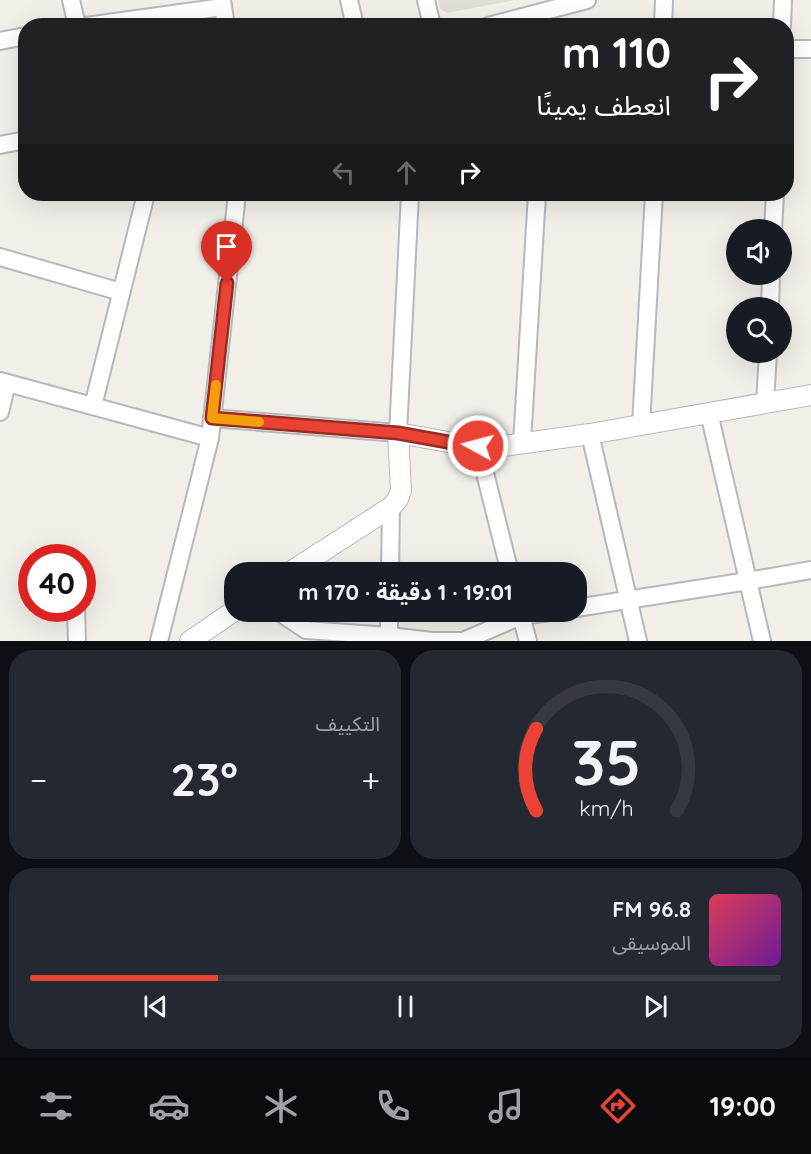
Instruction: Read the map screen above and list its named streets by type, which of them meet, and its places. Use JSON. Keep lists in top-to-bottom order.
{
  "page": {
    "turn": ["110 m", "انعطف يمينًا"],
    "limit": "40",
    "trip": "19:01 · 1 دقيقة · 170 m",
    "tile": "التكييف",
    "heat": ["−", "23°", "+"],
    "song": ["96.8 FM", "الموسيقى"],
    "tabs": "19:00",
    "gauge": ["35", "km/h"]
  }
}
